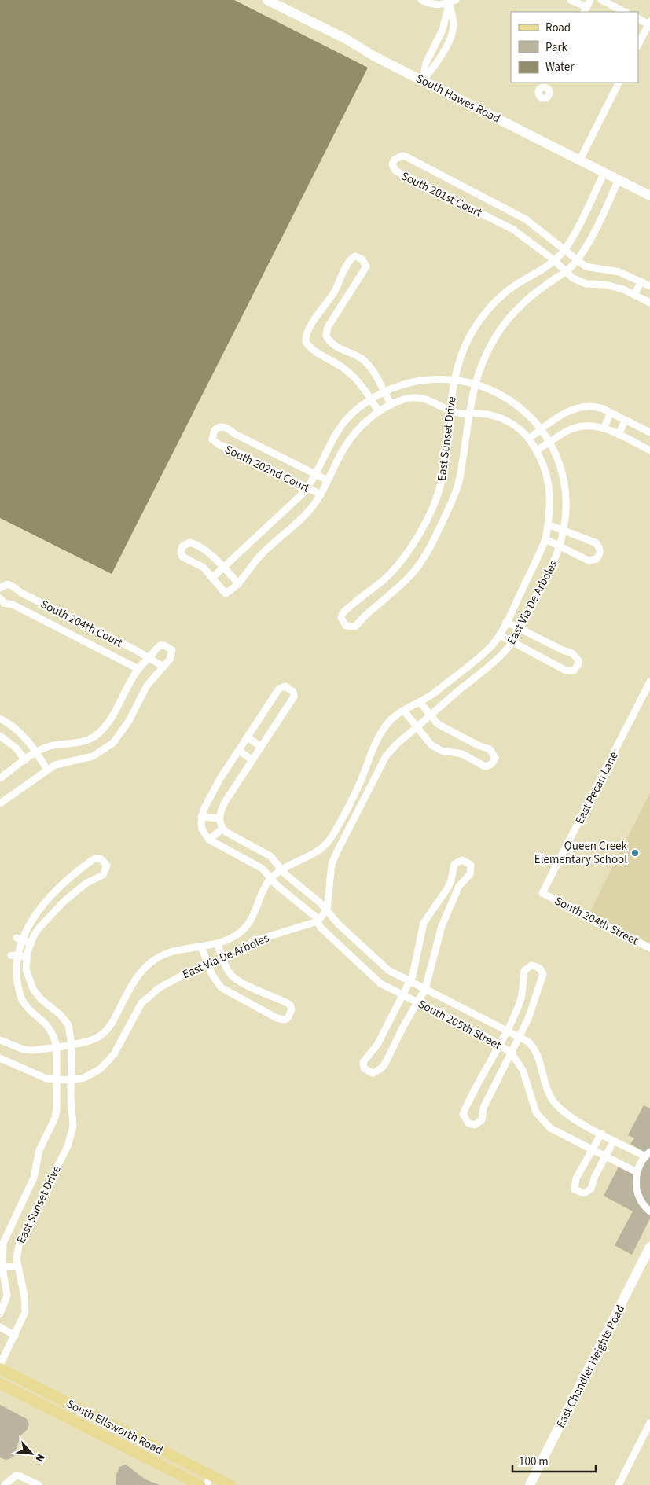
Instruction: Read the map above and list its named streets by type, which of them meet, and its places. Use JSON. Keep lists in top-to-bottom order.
{
  "streets": {
    "main road": ["South Hawes Road", "East Chandler Heights Road", "South Ellsworth Road"],
    "street": [
      "South 201st Court",
      "East Sunset Drive",
      "South 202nd Court",
      "East Via De Arboles",
      "South 204th Court",
      "East Pecan Lane",
      "South 204th Street",
      "South 205th Street"
    ]
  },
  "crossings": [
    ["South Hawes Road", "East Sunset Drive"],
    ["South 201st Court", "East Sunset Drive"],
    ["East Sunset Drive", "East Via De Arboles"],
    ["South 202nd Court", "East Via De Arboles"],
    ["East Via De Arboles", "South 205th Street"],
    ["East Pecan Lane", "South 204th Street"]
  ],
  "places": ["Queen Creek Elementary School"],
  "legend": ["Road", "Park", "Water"],
  "scale_bar": "100 m",
  "north": "bottom right"
}
